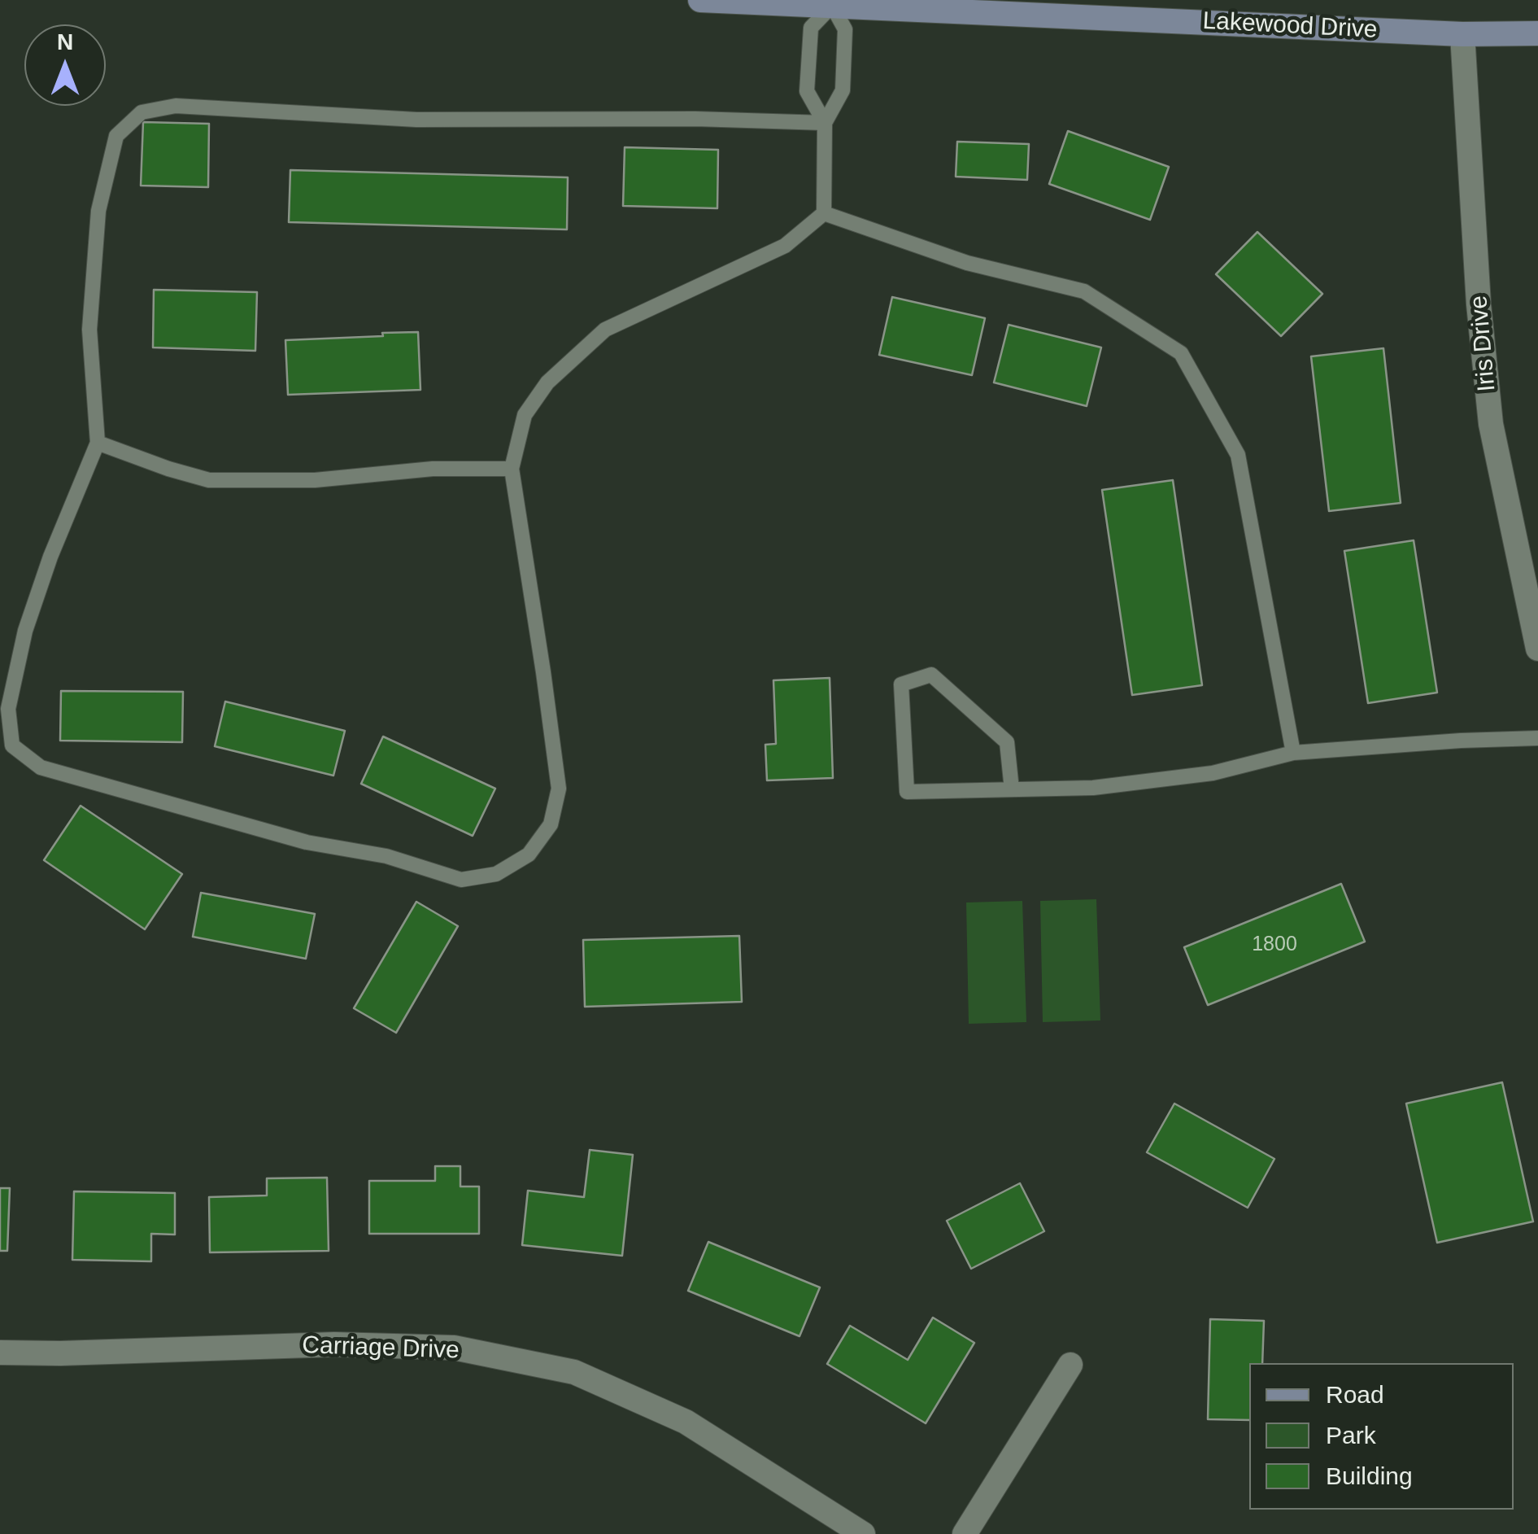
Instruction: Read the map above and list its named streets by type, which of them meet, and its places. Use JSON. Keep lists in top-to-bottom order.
{
  "streets": {
    "street": ["Lakewood Drive", "Iris Drive", "Carriage Drive"]
  },
  "crossings": [
    ["Lakewood Drive", "Iris Drive"]
  ],
  "house_numbers": ["1800"],
  "legend": ["Road", "Park", "Building"],
  "north": "top"
}
